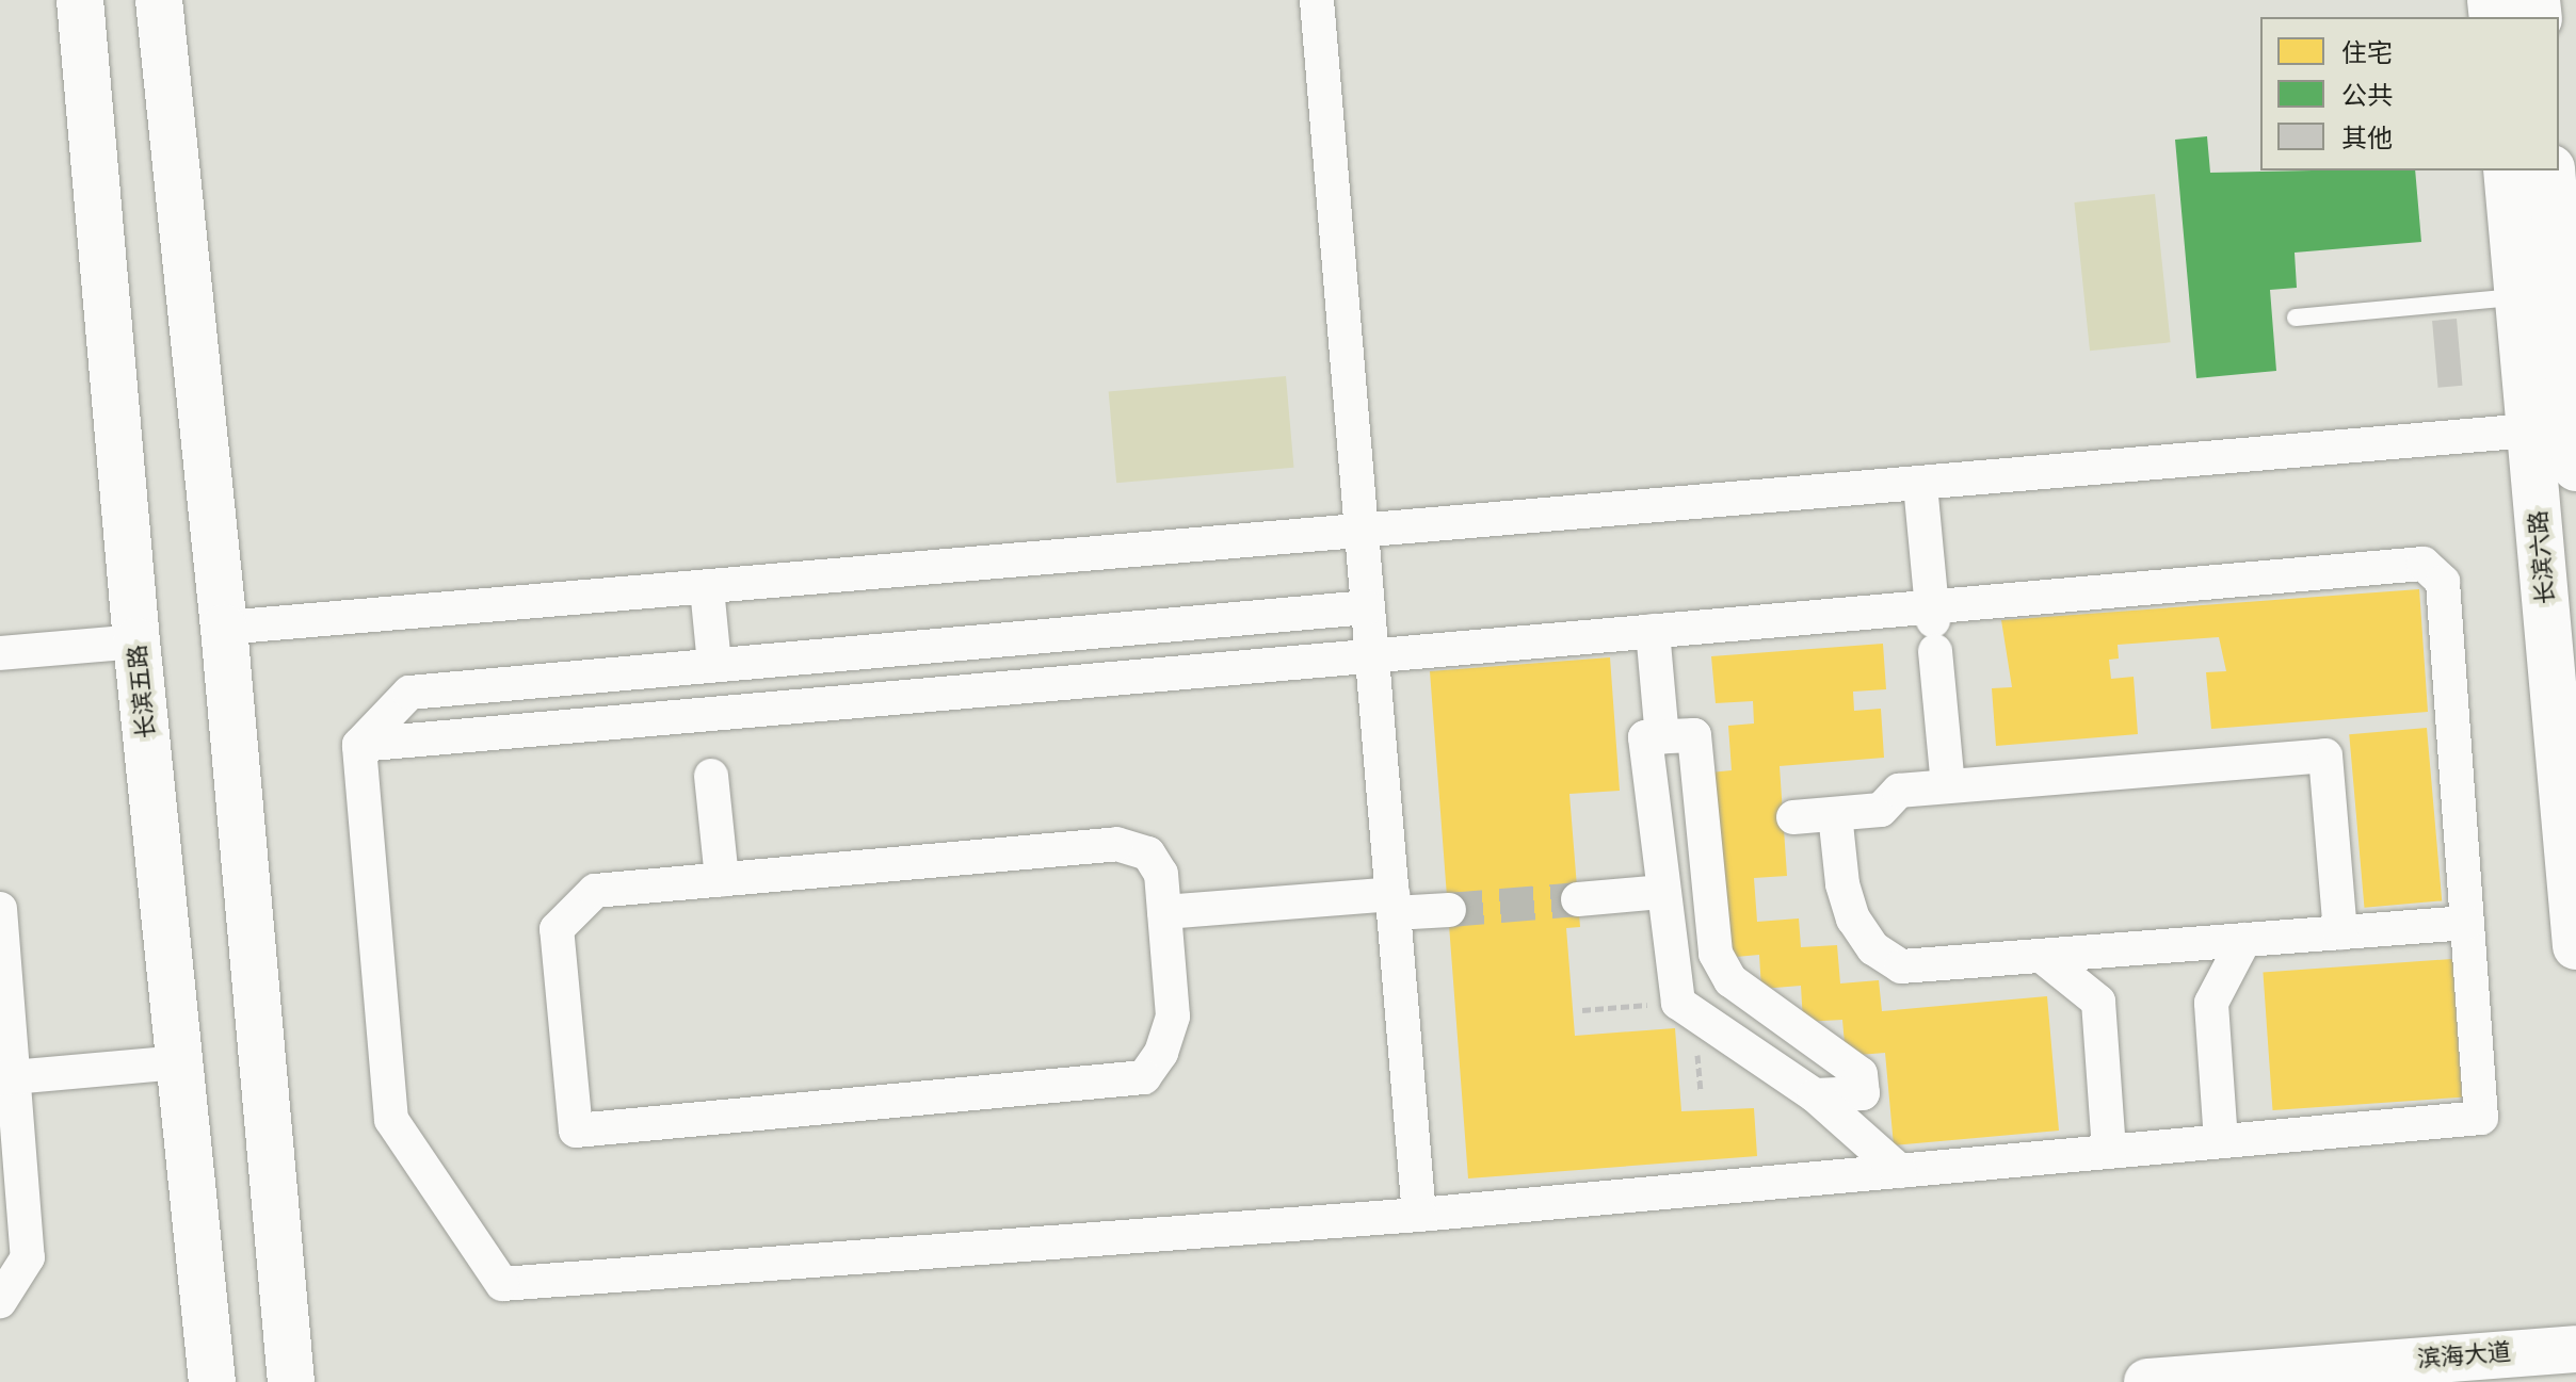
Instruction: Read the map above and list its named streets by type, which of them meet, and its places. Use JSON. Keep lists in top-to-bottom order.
{
  "streets": {
    "main road": ["长滨六路", "长滨五路", "滨海大道"]
  },
  "legend": ["住宅", "公共", "其他"]
}
